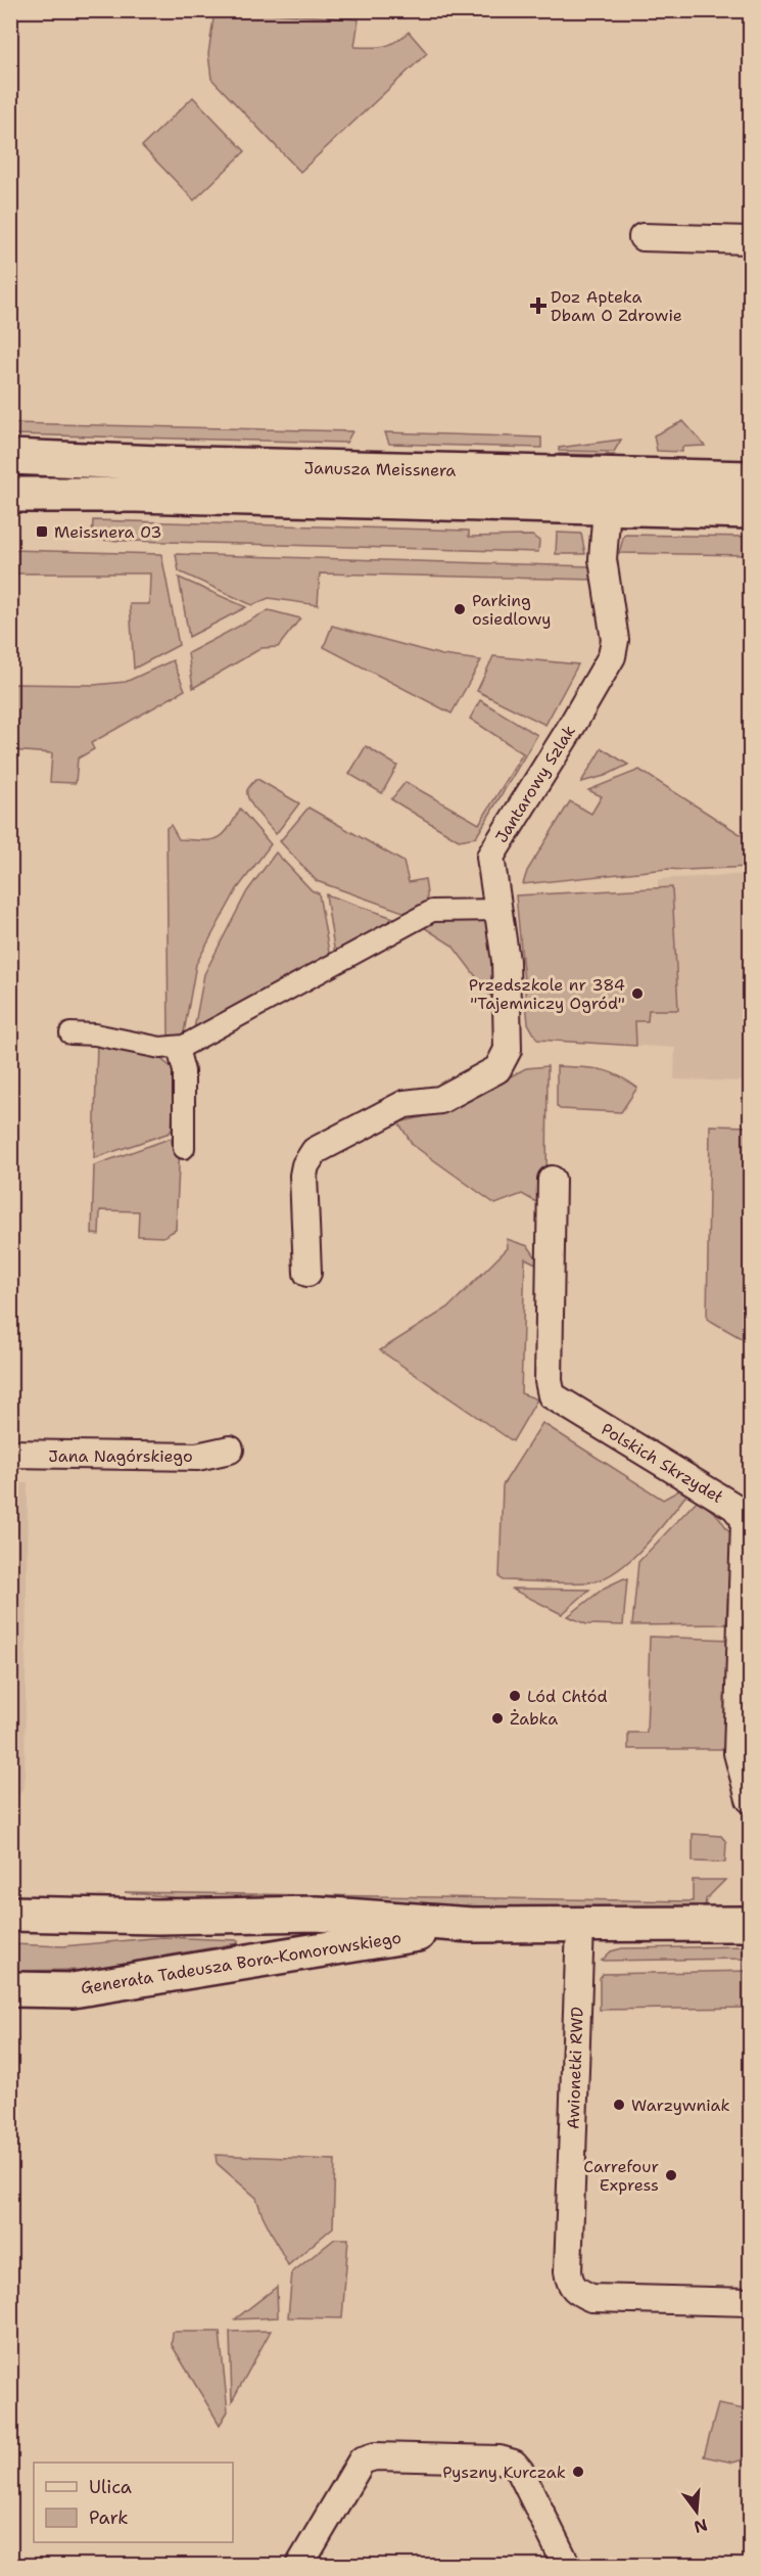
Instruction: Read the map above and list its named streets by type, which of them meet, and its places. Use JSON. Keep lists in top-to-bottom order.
{
  "streets": {
    "street": [
      "Janusza Meissnera",
      "Jantarowy Szlak",
      "Jana Nagórskiego",
      "Polskich Skrzydeł",
      "Generała Tadeusza Bora-Komorowskiego",
      "Awionetki RWD"
    ]
  },
  "crossings": [
    ["Janusza Meissnera", "Jantarowy Szlak"],
    ["Generała Tadeusza Bora-Komorowskiego", "Awionetki RWD"]
  ],
  "places": {
    "health": ["Doz Apteka Dbam O Zdrowie"],
    "transit": ["Meissnera 03"],
    "other": [
      "Parking osiedlowy",
      "Przedszkole nr 384 \"Tajemniczy Ogród\"",
      "Lód Chłód",
      "Żabka",
      "Warzywniak",
      "Carrefour Express",
      "Pyszny Kurczak"
    ]
  },
  "legend": ["Ulica", "Park"],
  "north": "bottom"
}
